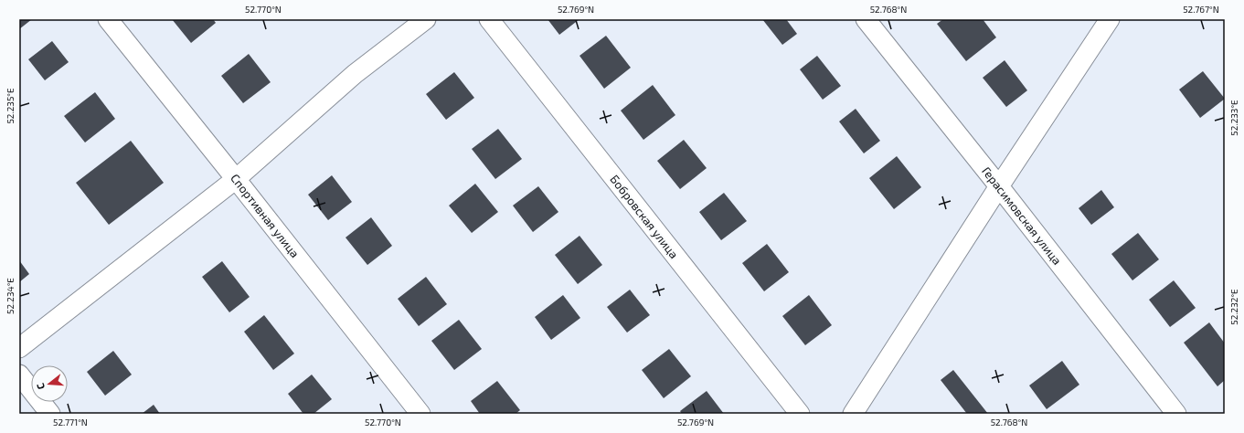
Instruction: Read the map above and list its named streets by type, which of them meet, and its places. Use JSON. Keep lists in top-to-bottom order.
{
  "streets": {
    "street": ["Спортивная улица", "Герасимовская улица", "Бобровская улица"]
  },
  "north": "left",
  "coordinates": [
    "52.770°N",
    "52.769°N",
    "52.768°N",
    "52.767°N",
    "52.235°E",
    "52.233°E",
    "52.234°E",
    "52.232°E",
    "52.771°N"
  ]
}
